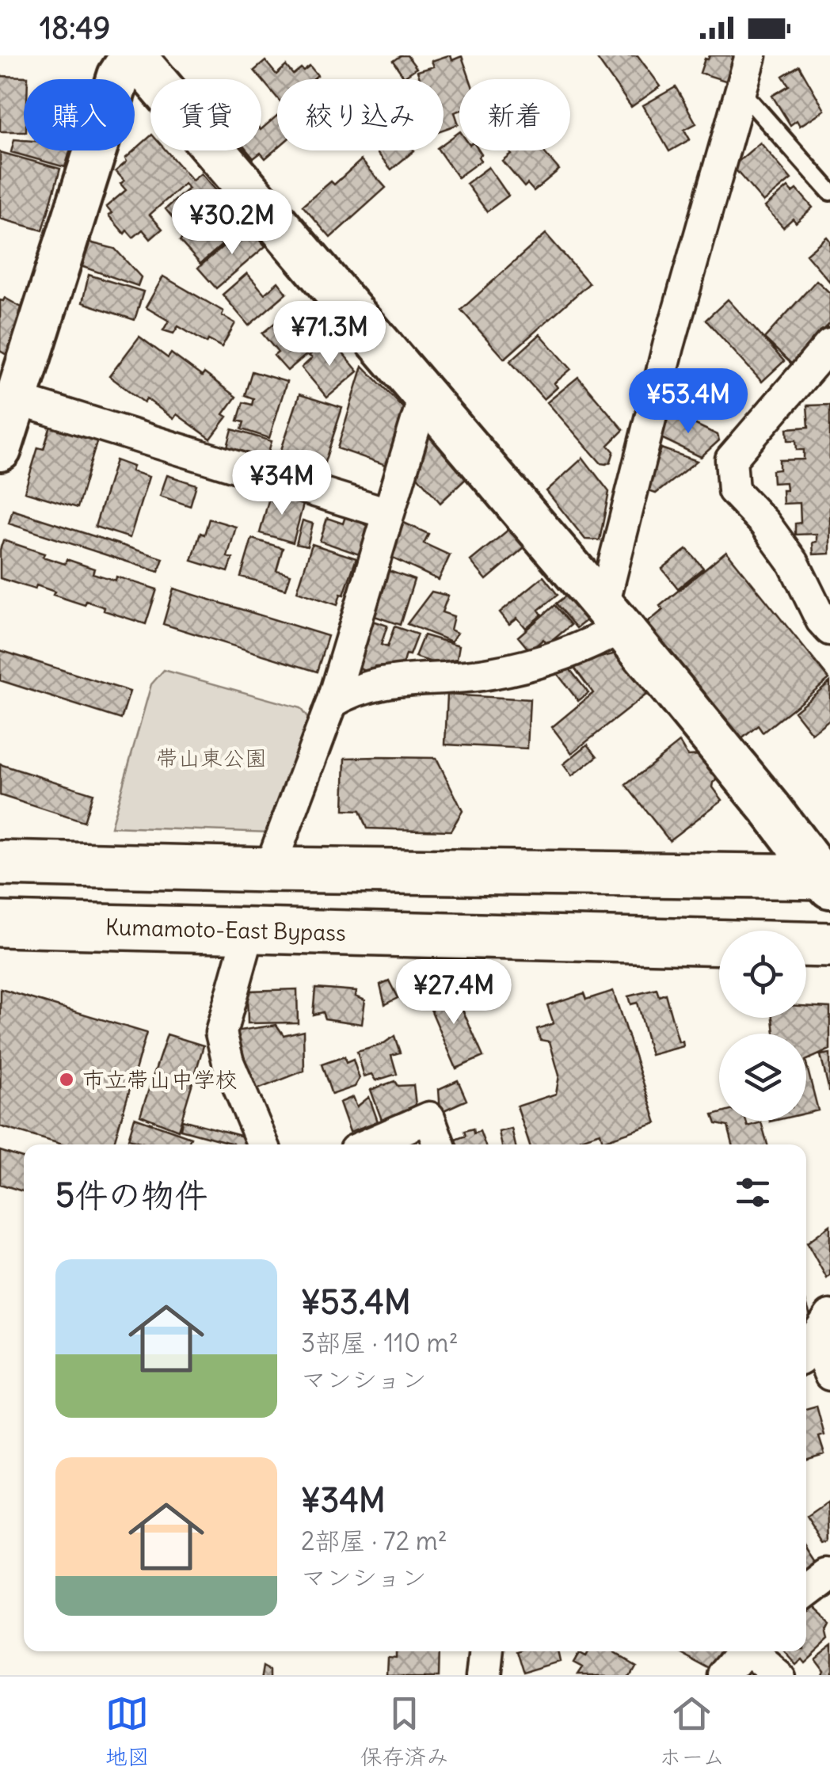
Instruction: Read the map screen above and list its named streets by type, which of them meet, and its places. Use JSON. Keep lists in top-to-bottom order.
{
  "streets": {
    "highway": ["Kumamoto-East Bypass"]
  },
  "parks": ["帯山東公園"],
  "places": ["市立帯山中学校"],
  "page": {
    "status": "18:49",
    "chip": [
      "購入",
      "賃貸",
      "絞り込み",
      "新着"
    ],
    "price": [
      "¥30.2M",
      "¥71.3M",
      "¥53.4M",
      "¥34M",
      "¥27.4M"
    ],
    "heading": "5件の物件",
    "list": [
      {
        "name": "¥53.4M",
        "note": "3部屋 · 110 m² · マンション"
      },
      {
        "name": "¥34M",
        "note": "2部屋 · 72 m² · マンション"
      }
    ],
    "tabs": ["地図", "保存済み", "ホーム"]
  }
}
